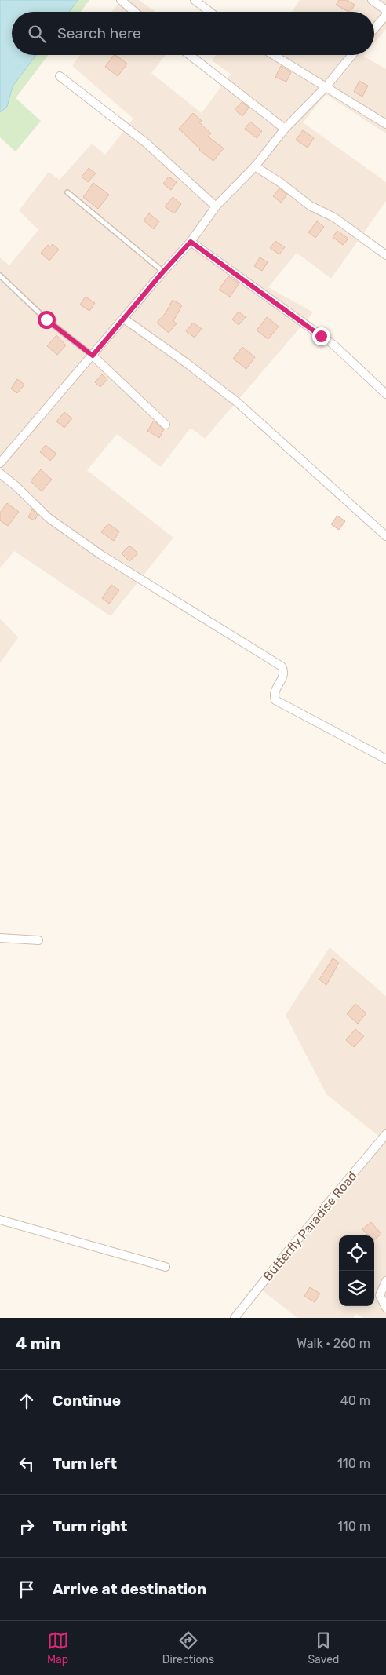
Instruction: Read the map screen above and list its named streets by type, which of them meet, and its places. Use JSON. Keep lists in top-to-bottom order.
{
  "streets": {
    "street": ["Butterfly Paradise Road"]
  },
  "page": {
    "search": "Search here",
    "heading": ["4 min", "Walk · 260 m"],
    "list": [
      ["Continue", "40 m"],
      ["Turn left", "110 m"],
      ["Turn right", "110 m"],
      "Arrive at destination"
    ],
    "nav": ["Map", "Directions", "Saved"]
  }
}
